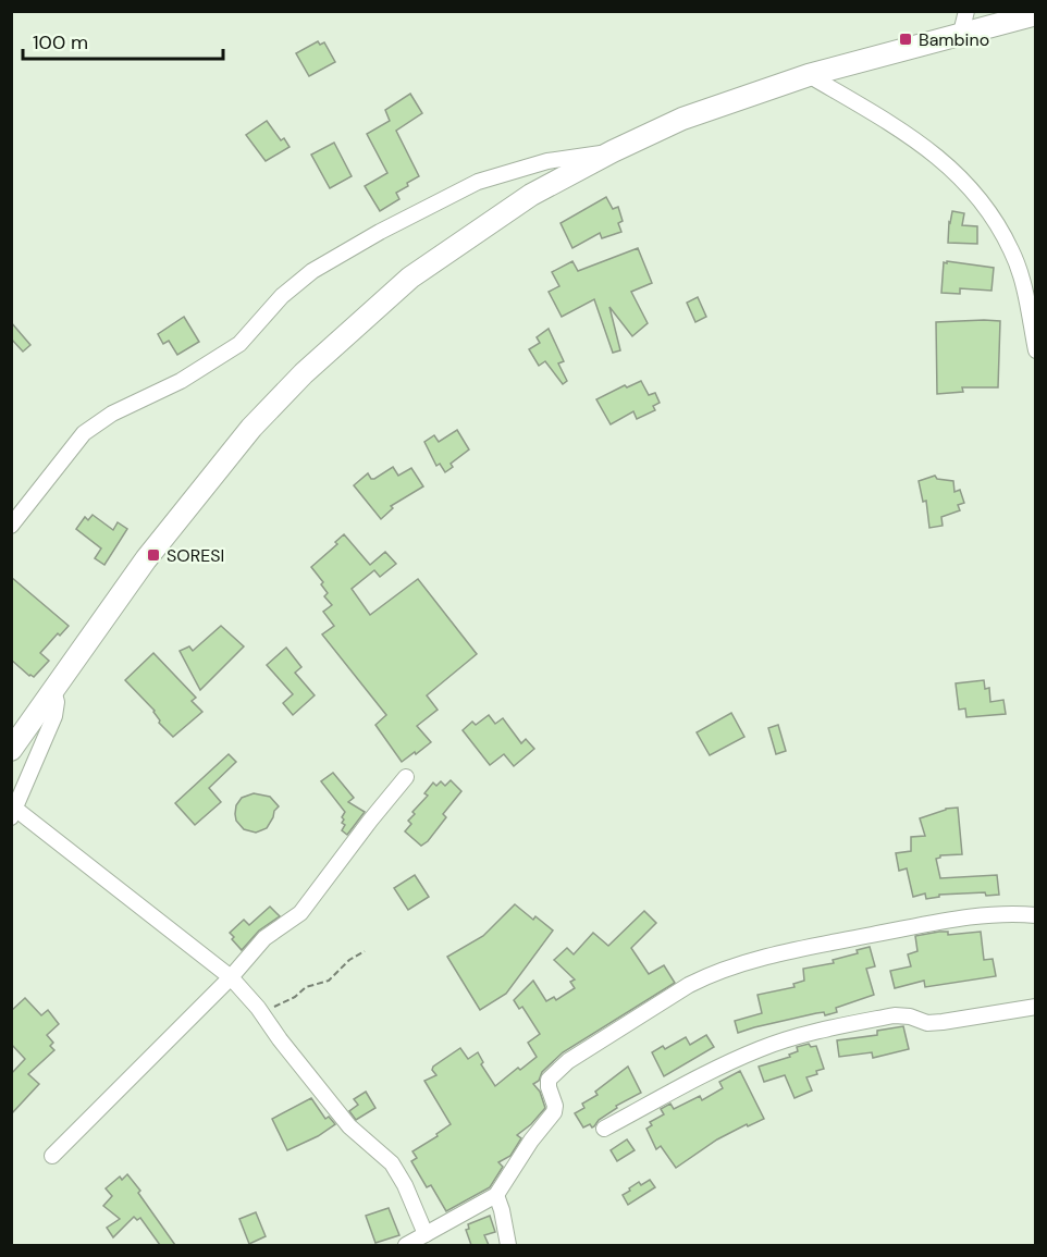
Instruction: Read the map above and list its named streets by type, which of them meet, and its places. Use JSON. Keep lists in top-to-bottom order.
{
  "places": {
    "transit": ["Bambino", "SORESI"]
  },
  "scale_bar": "100 m"
}
